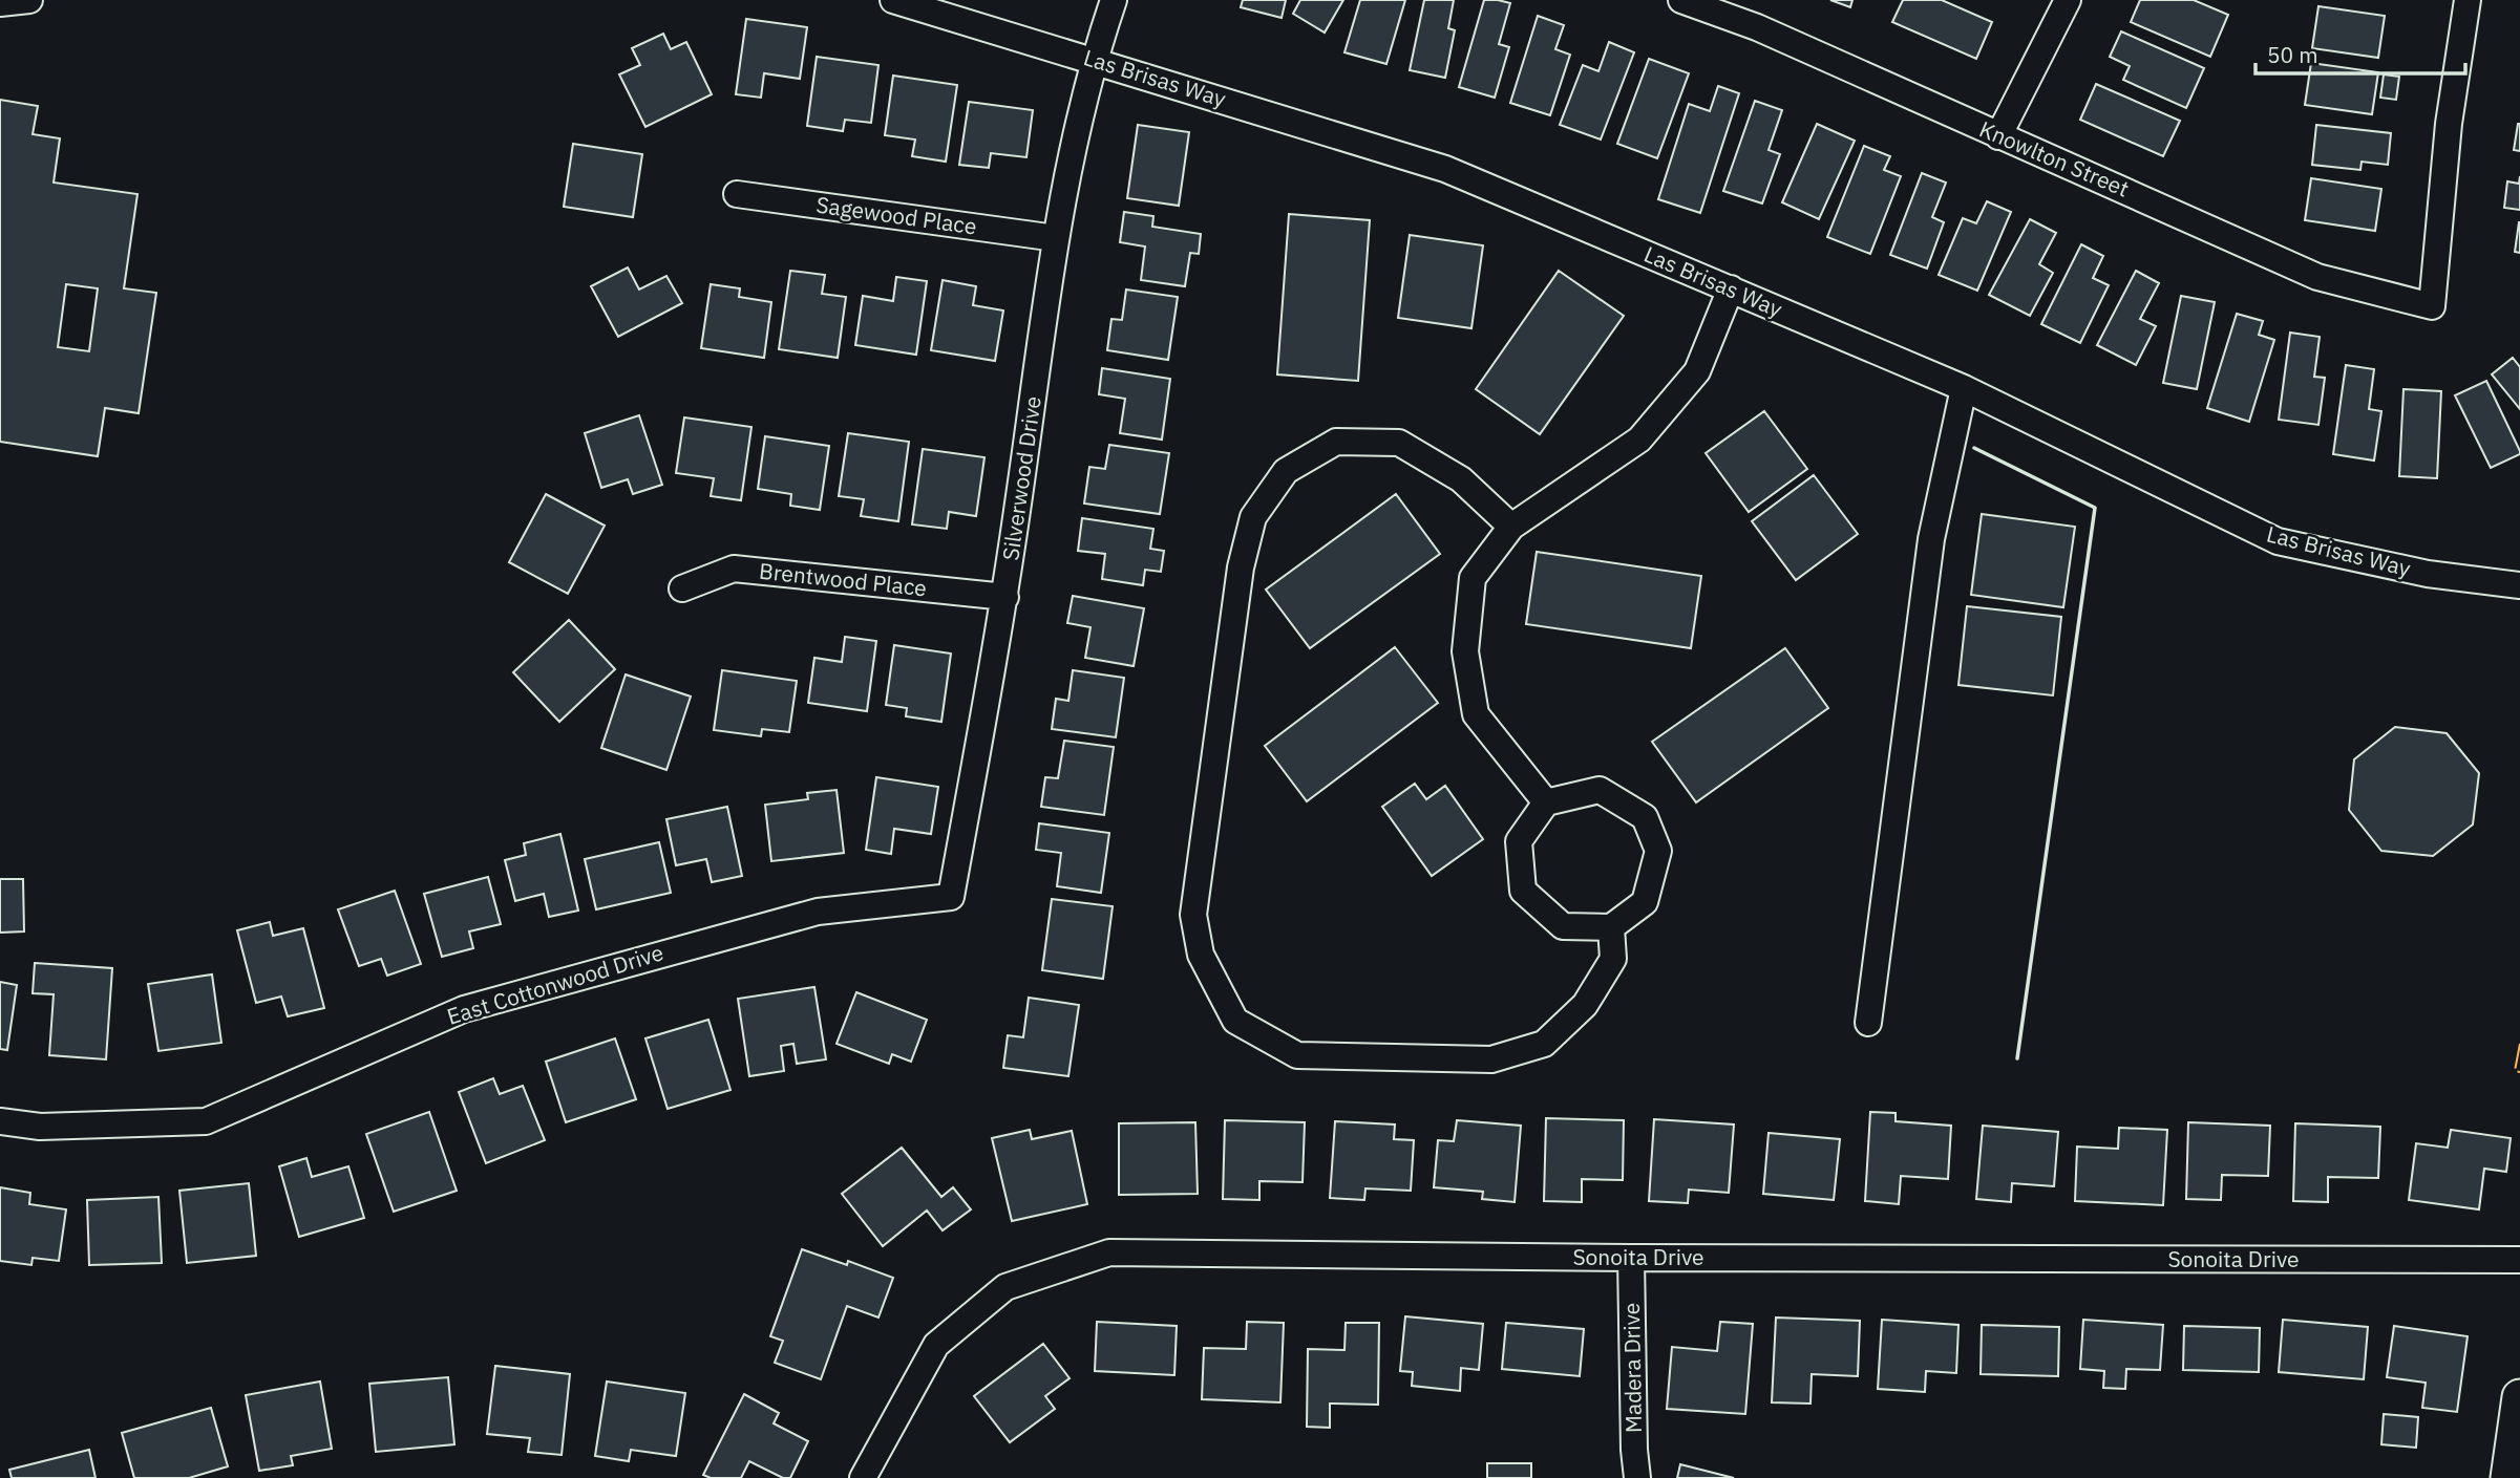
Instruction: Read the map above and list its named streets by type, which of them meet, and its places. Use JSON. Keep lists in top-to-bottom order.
{
  "streets": {
    "street": [
      "Las Brisas Way",
      "Knowlton Street",
      "Sagewood Place",
      "Silverwood Drive",
      "Brentwood Place",
      "East Cottonwood Drive",
      "Sonoita Drive",
      "Madera Drive"
    ]
  },
  "crossings": [
    ["Las Brisas Way", "Silverwood Drive"],
    ["Sagewood Place", "Silverwood Drive"],
    ["Silverwood Drive", "Brentwood Place"],
    ["Silverwood Drive", "East Cottonwood Drive"],
    ["Sonoita Drive", "Madera Drive"]
  ],
  "scale_bar": "50 m"
}
